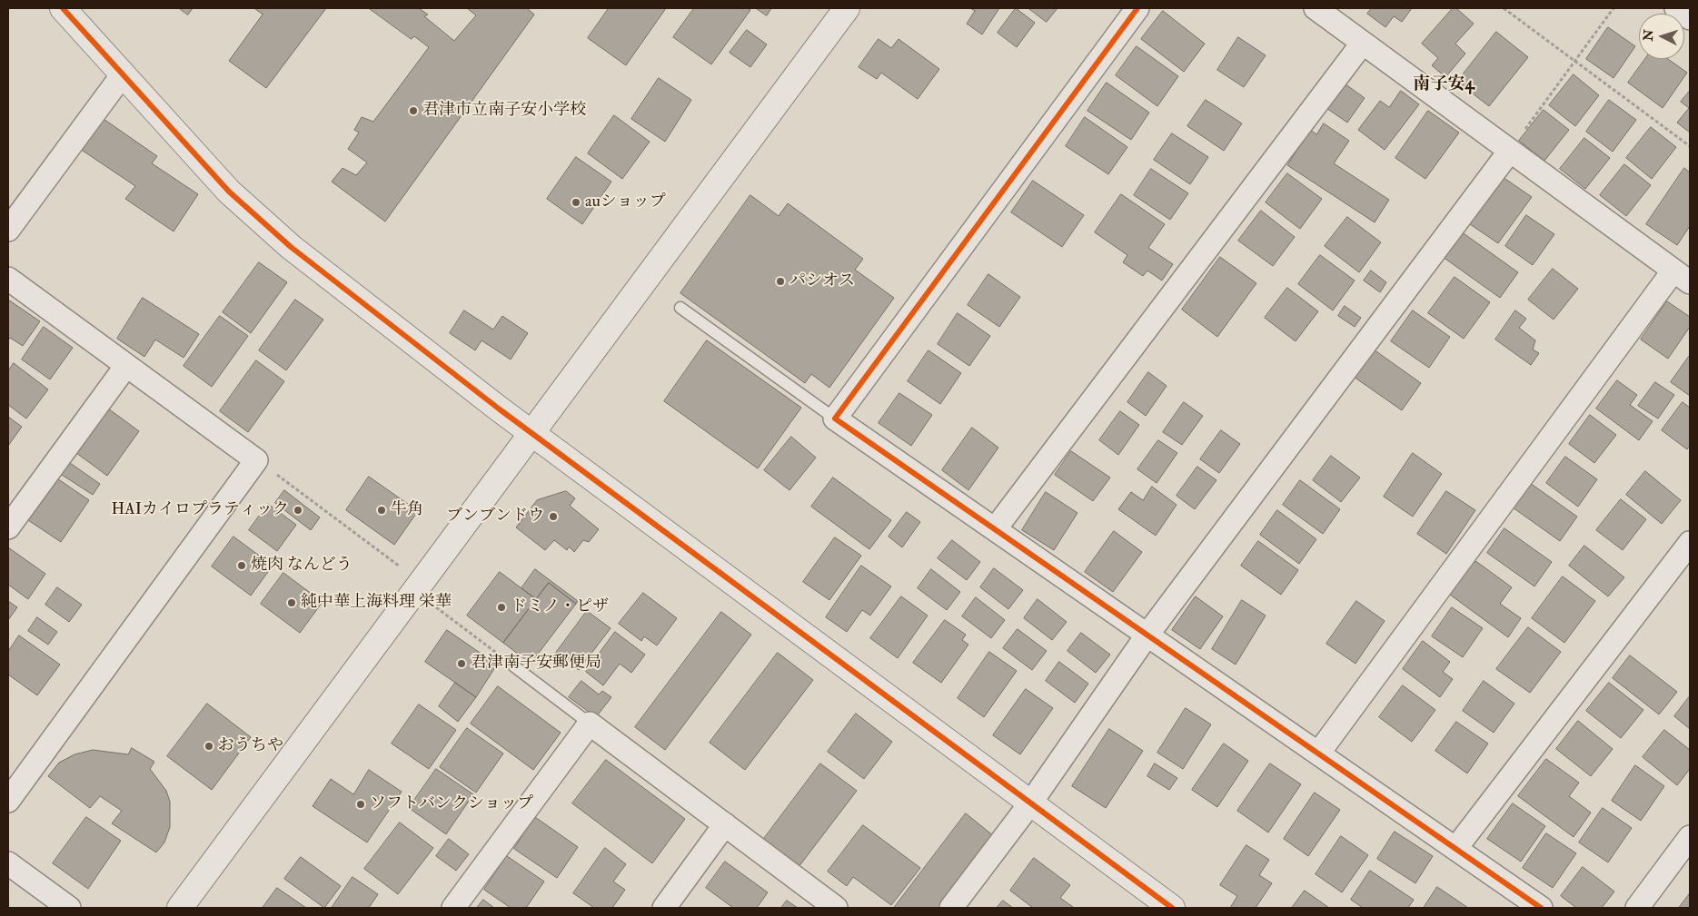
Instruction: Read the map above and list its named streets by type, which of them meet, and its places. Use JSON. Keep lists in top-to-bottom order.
{
  "districts": ["南子安4"],
  "places": [
    "君津市立南子安小学校",
    "auショップ",
    "パシオス",
    "HAIカイロプラティック",
    "牛角",
    "ブンブンドウ",
    "焼肉 なんどう",
    "純中華上海料理 栄華",
    "ドミノ・ピザ",
    "君津南子安郵便局",
    "おうちや",
    "ソフトバンクショップ"
  ],
  "north": "left"
}
